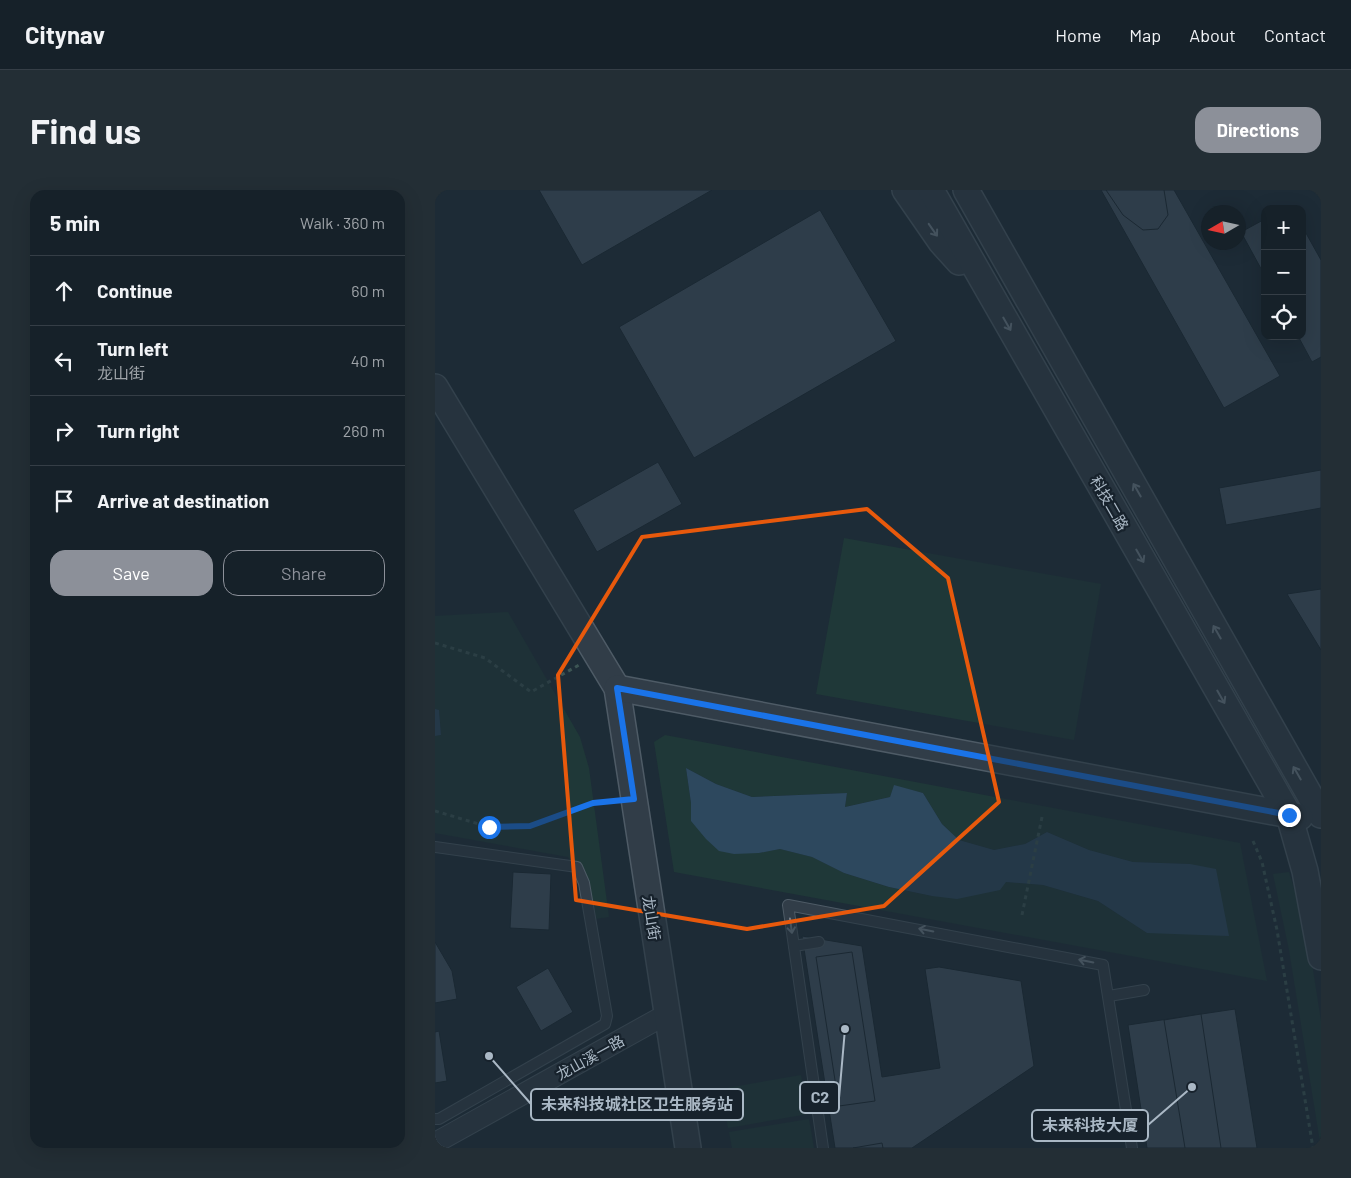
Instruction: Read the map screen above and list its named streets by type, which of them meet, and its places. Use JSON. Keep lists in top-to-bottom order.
{
  "streets": {
    "street": ["科技二路", "龙山街", "龙山溪一路"]
  },
  "crossings": [
    ["龙山街", "龙山溪一路"]
  ],
  "places": ["C2", "未来科技城社区卫生服务站", "未来科技大厦"],
  "north": "left",
  "page": {
    "header": "Citynav",
    "nav": [
      "Home",
      "Map",
      "About",
      "Contact"
    ],
    "buttons": [
      "Directions",
      ["Save", "Share"]
    ],
    "title": "Find us",
    "heading": ["5 min", "Walk · 360 m"],
    "map_buttons": ["+", "−"],
    "list": [
      ["Continue", "60 m"],
      ["Turn left", "龙山街", "40 m"],
      ["Turn right", "260 m"],
      "Arrive at destination"
    ]
  }
}
